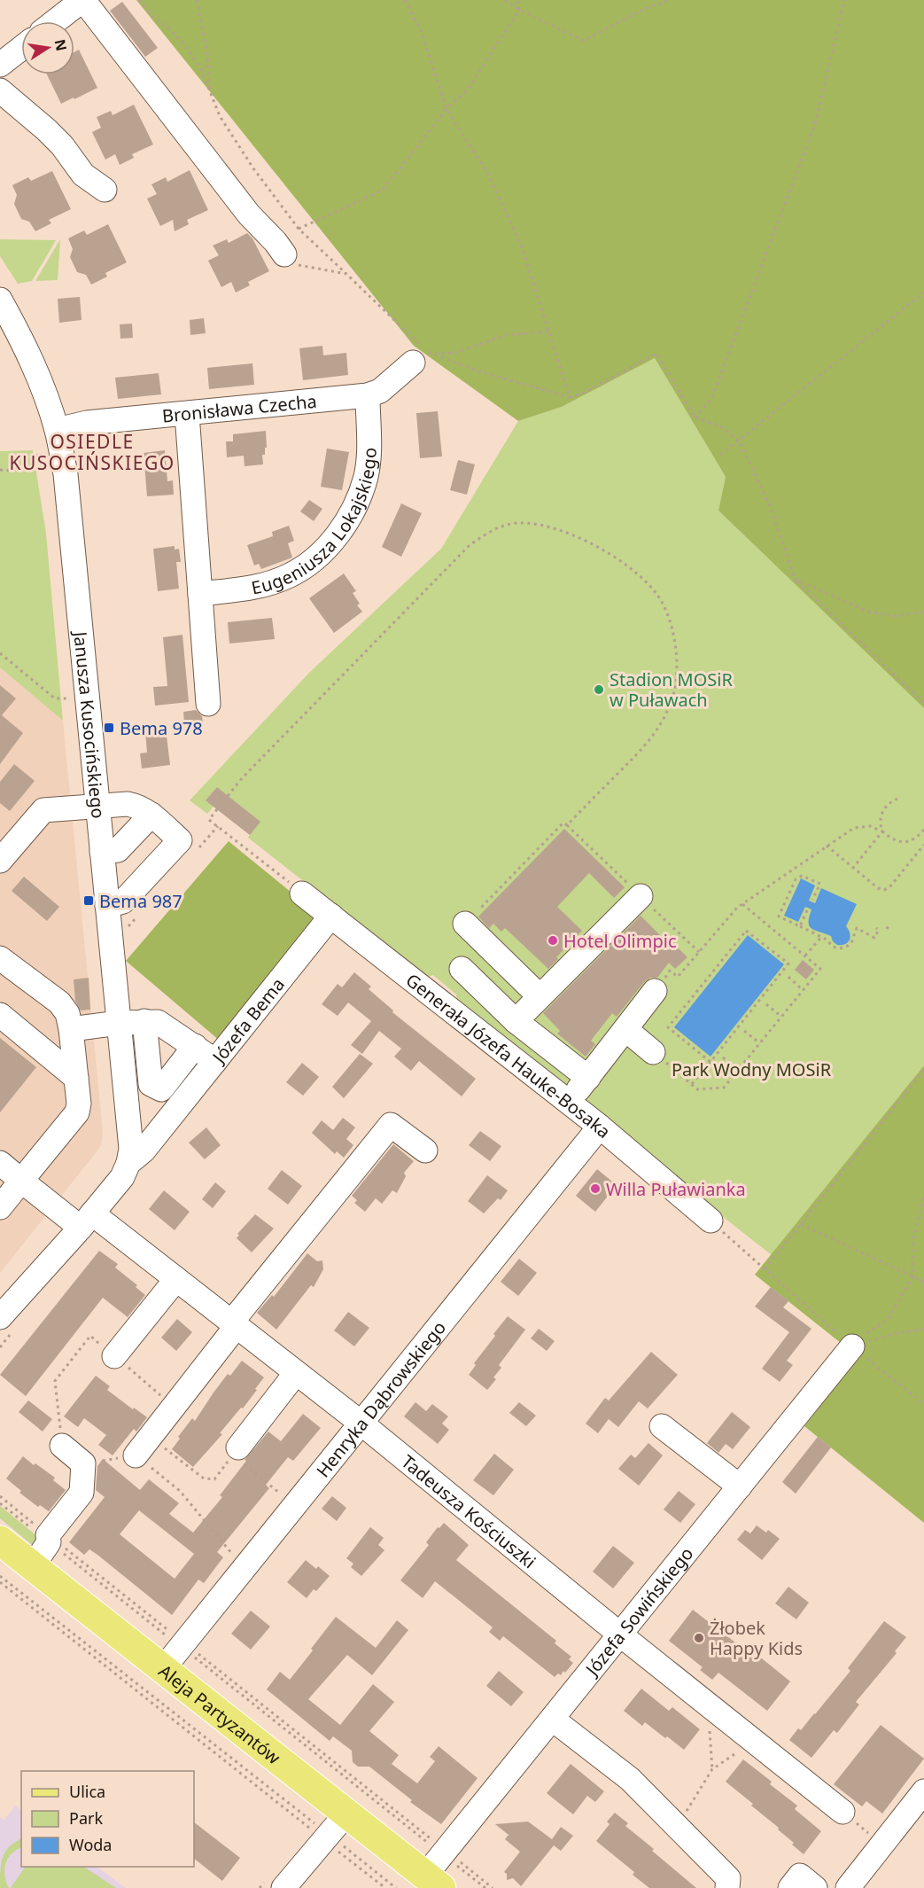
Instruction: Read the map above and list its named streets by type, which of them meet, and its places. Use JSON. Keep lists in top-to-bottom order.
{
  "streets": {
    "main road": ["Aleja Partyzantów"],
    "street": [
      "Bronisława Czecha",
      "Eugeniusza Lokajskiego",
      "Janusza Kusocińskiego",
      "Józefa Bema",
      "Generała Józefa Hauke-Bosaka",
      "Henryka Dąbrowskiego",
      "Tadeusza Kościuszki",
      "Józefa Sowińskiego"
    ]
  },
  "crossings": [
    ["Bronisława Czecha", "Eugeniusza Lokajskiego"],
    ["Bronisława Czecha", "Janusza Kusocińskiego"],
    ["Janusza Kusocińskiego", "Józefa Bema"],
    ["Józefa Bema", "Generała Józefa Hauke-Bosaka"],
    ["Józefa Bema", "Tadeusza Kościuszki"],
    ["Generała Józefa Hauke-Bosaka", "Henryka Dąbrowskiego"],
    ["Henryka Dąbrowskiego", "Tadeusza Kościuszki"],
    ["Henryka Dąbrowskiego", "Aleja Partyzantów"],
    ["Tadeusza Kościuszki", "Józefa Sowińskiego"],
    ["Józefa Sowińskiego", "Aleja Partyzantów"]
  ],
  "districts": ["OSIEDLE KUSOCIŃSKIEGO"],
  "parks": ["Park Wodny MOSiR"],
  "places": {
    "other": [
      "Stadion MOSiR w Puławach",
      "Hotel Olimpic",
      "Willa Puławianka",
      "Żłobek Happy Kids"
    ],
    "transit": ["Bema 978", "Bema 987"]
  },
  "legend": ["Ulica", "Park", "Woda"],
  "north": "right"
}
